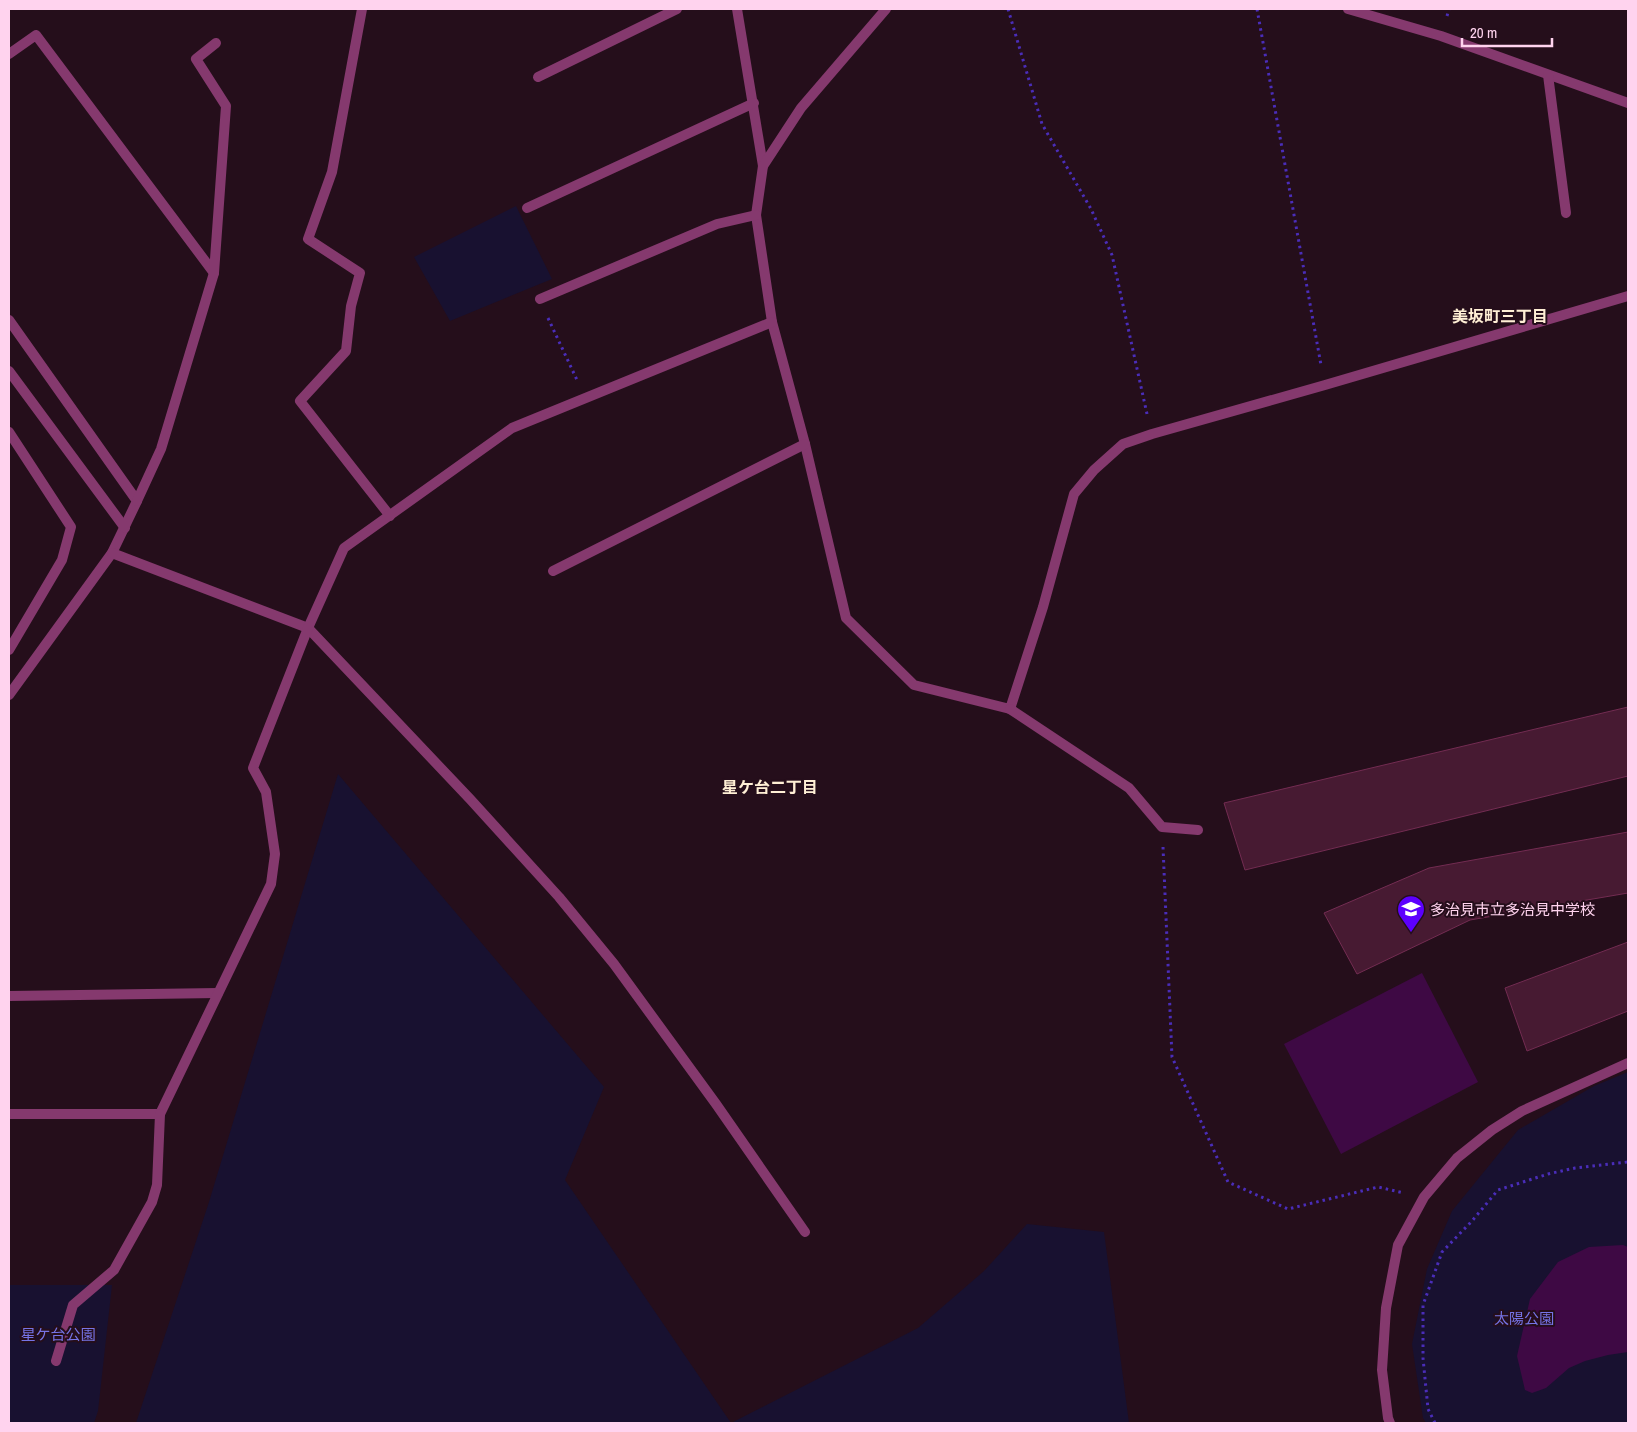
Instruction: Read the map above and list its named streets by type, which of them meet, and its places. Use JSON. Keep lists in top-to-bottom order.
{
  "districts": ["美坂町三丁目", "星ケ台二丁目"],
  "parks": ["太陽公園", "星ケ台公園"],
  "places": {
    "school or university": ["多治見市立多治見中学校"]
  },
  "scale_bar": "20 m"
}
